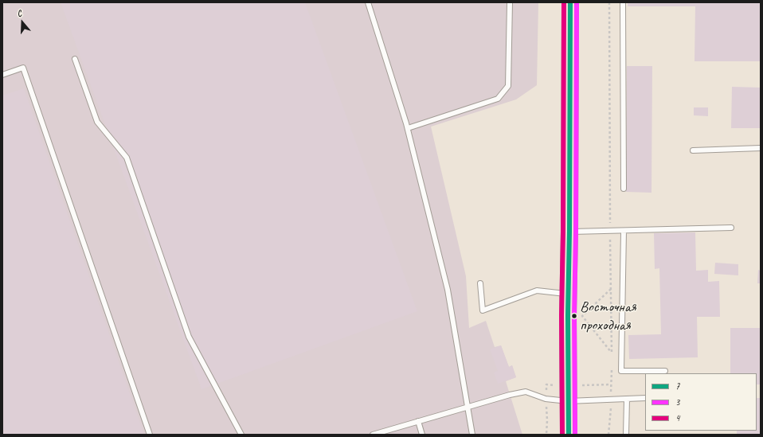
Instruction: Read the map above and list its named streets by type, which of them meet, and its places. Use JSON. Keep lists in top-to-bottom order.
{
  "places": ["Восточная проходная"],
  "lines": ["transit line 7", "transit line 3", "transit line 4"],
  "legend": ["7", "3", "4"],
  "north": "top"
}
